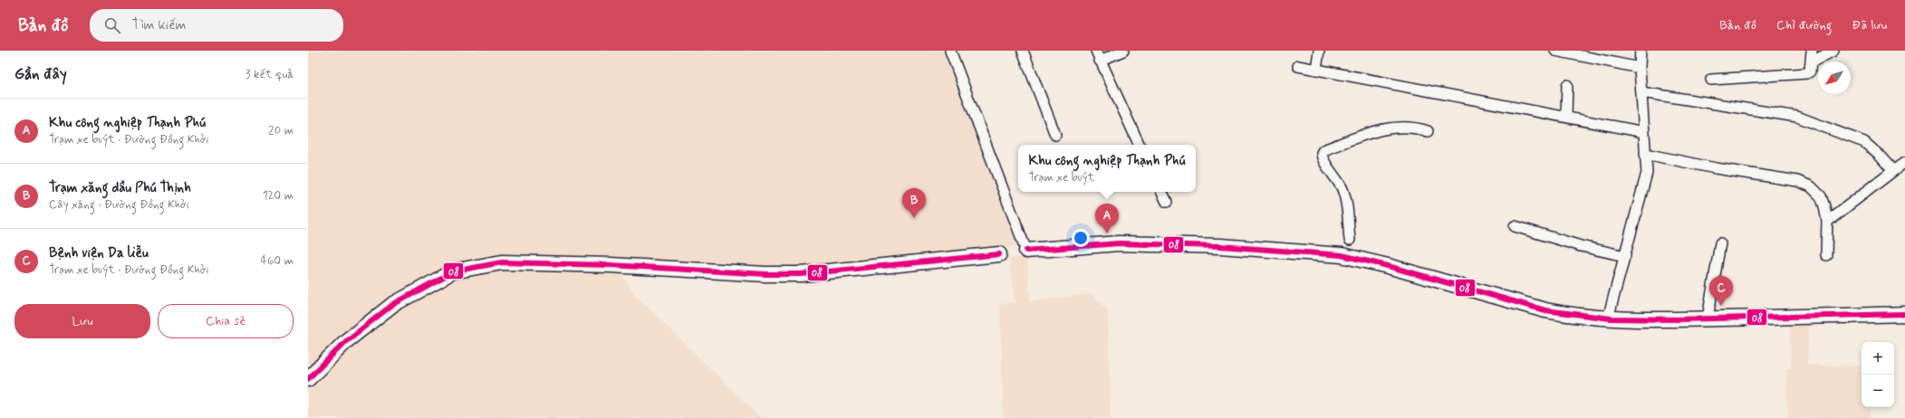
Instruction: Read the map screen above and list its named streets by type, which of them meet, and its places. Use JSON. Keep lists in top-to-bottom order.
{
  "lines": ["transit line 08"],
  "north": "bottom left",
  "page": {
    "header": "Bản đồ",
    "search": "Tìm kiếm",
    "nav": ["Bản đồ", "Chỉ đường", "Đã lưu"],
    "heading": ["Gần đây", "3 kết quả"],
    "list": [
      {
        "mark": "A",
        "name": "Khu công nghiệp Thạnh Phú",
        "note": "Trạm xe buýt · Đường Đồng Khởi",
        "value": "20 m"
      },
      {
        "mark": "B",
        "name": "Trạm xăng dầu Phú Thịnh",
        "note": "Cây xăng · Đường Đồng Khởi",
        "value": "120 m"
      },
      {
        "mark": "C",
        "name": "Bệnh viện Da liễu",
        "note": "Trạm xe buýt · Đường Đồng Khởi",
        "value": "460 m"
      }
    ],
    "popup": ["Khu công nghiệp Thạnh Phú", "Trạm xe buýt"],
    "pins": ["B", "A", "C"],
    "buttons": ["Lưu", "Chia sẻ"],
    "map_buttons": ["+", "−"]
  }
}
